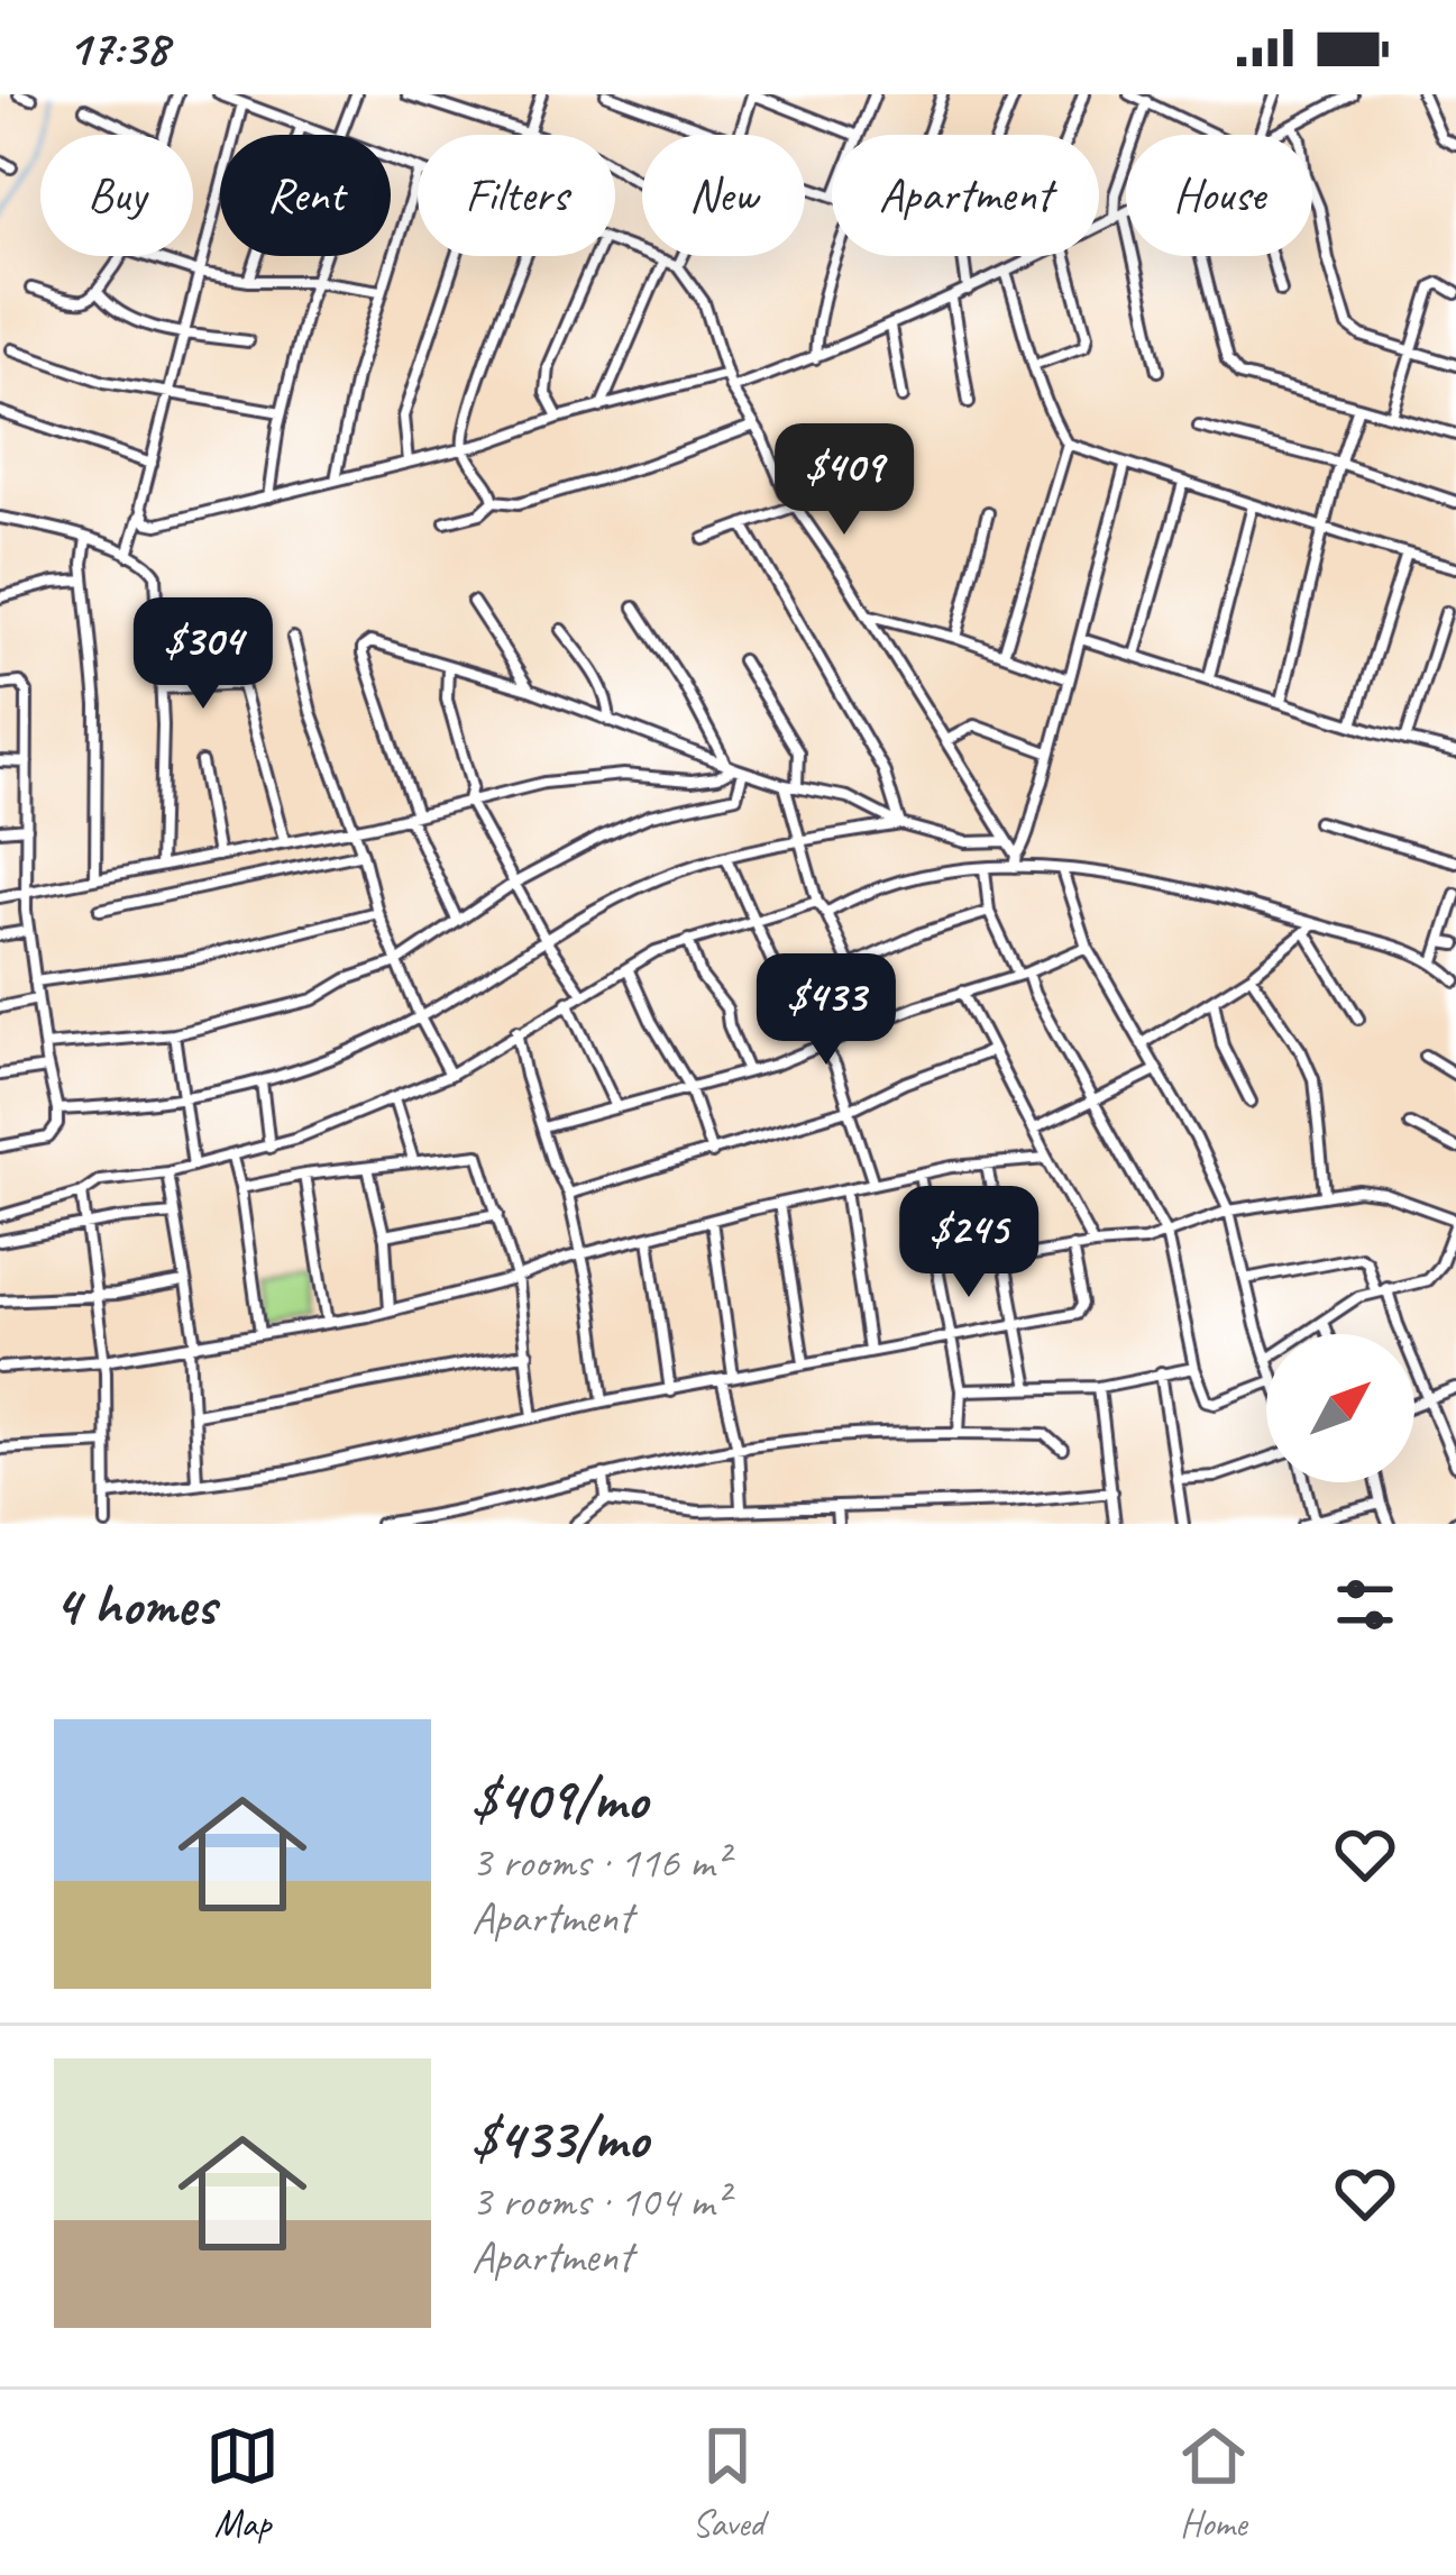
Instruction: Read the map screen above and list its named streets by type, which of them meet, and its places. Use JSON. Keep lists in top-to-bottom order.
{
  "north": "top right",
  "page": {
    "status": "17:38",
    "chip": [
      "Buy",
      "Rent",
      "Filters",
      "New",
      "Apartment",
      "House"
    ],
    "price": [
      "$409",
      "$304",
      "$433",
      "$245"
    ],
    "heading": "4 homes",
    "list": [
      {
        "name": "$409/mo",
        "note": "3 rooms · 116 m² · Apartment"
      },
      {
        "name": "$433/mo",
        "note": "3 rooms · 104 m² · Apartment"
      }
    ],
    "tabs": ["Map", "Saved", "Home"]
  }
}
